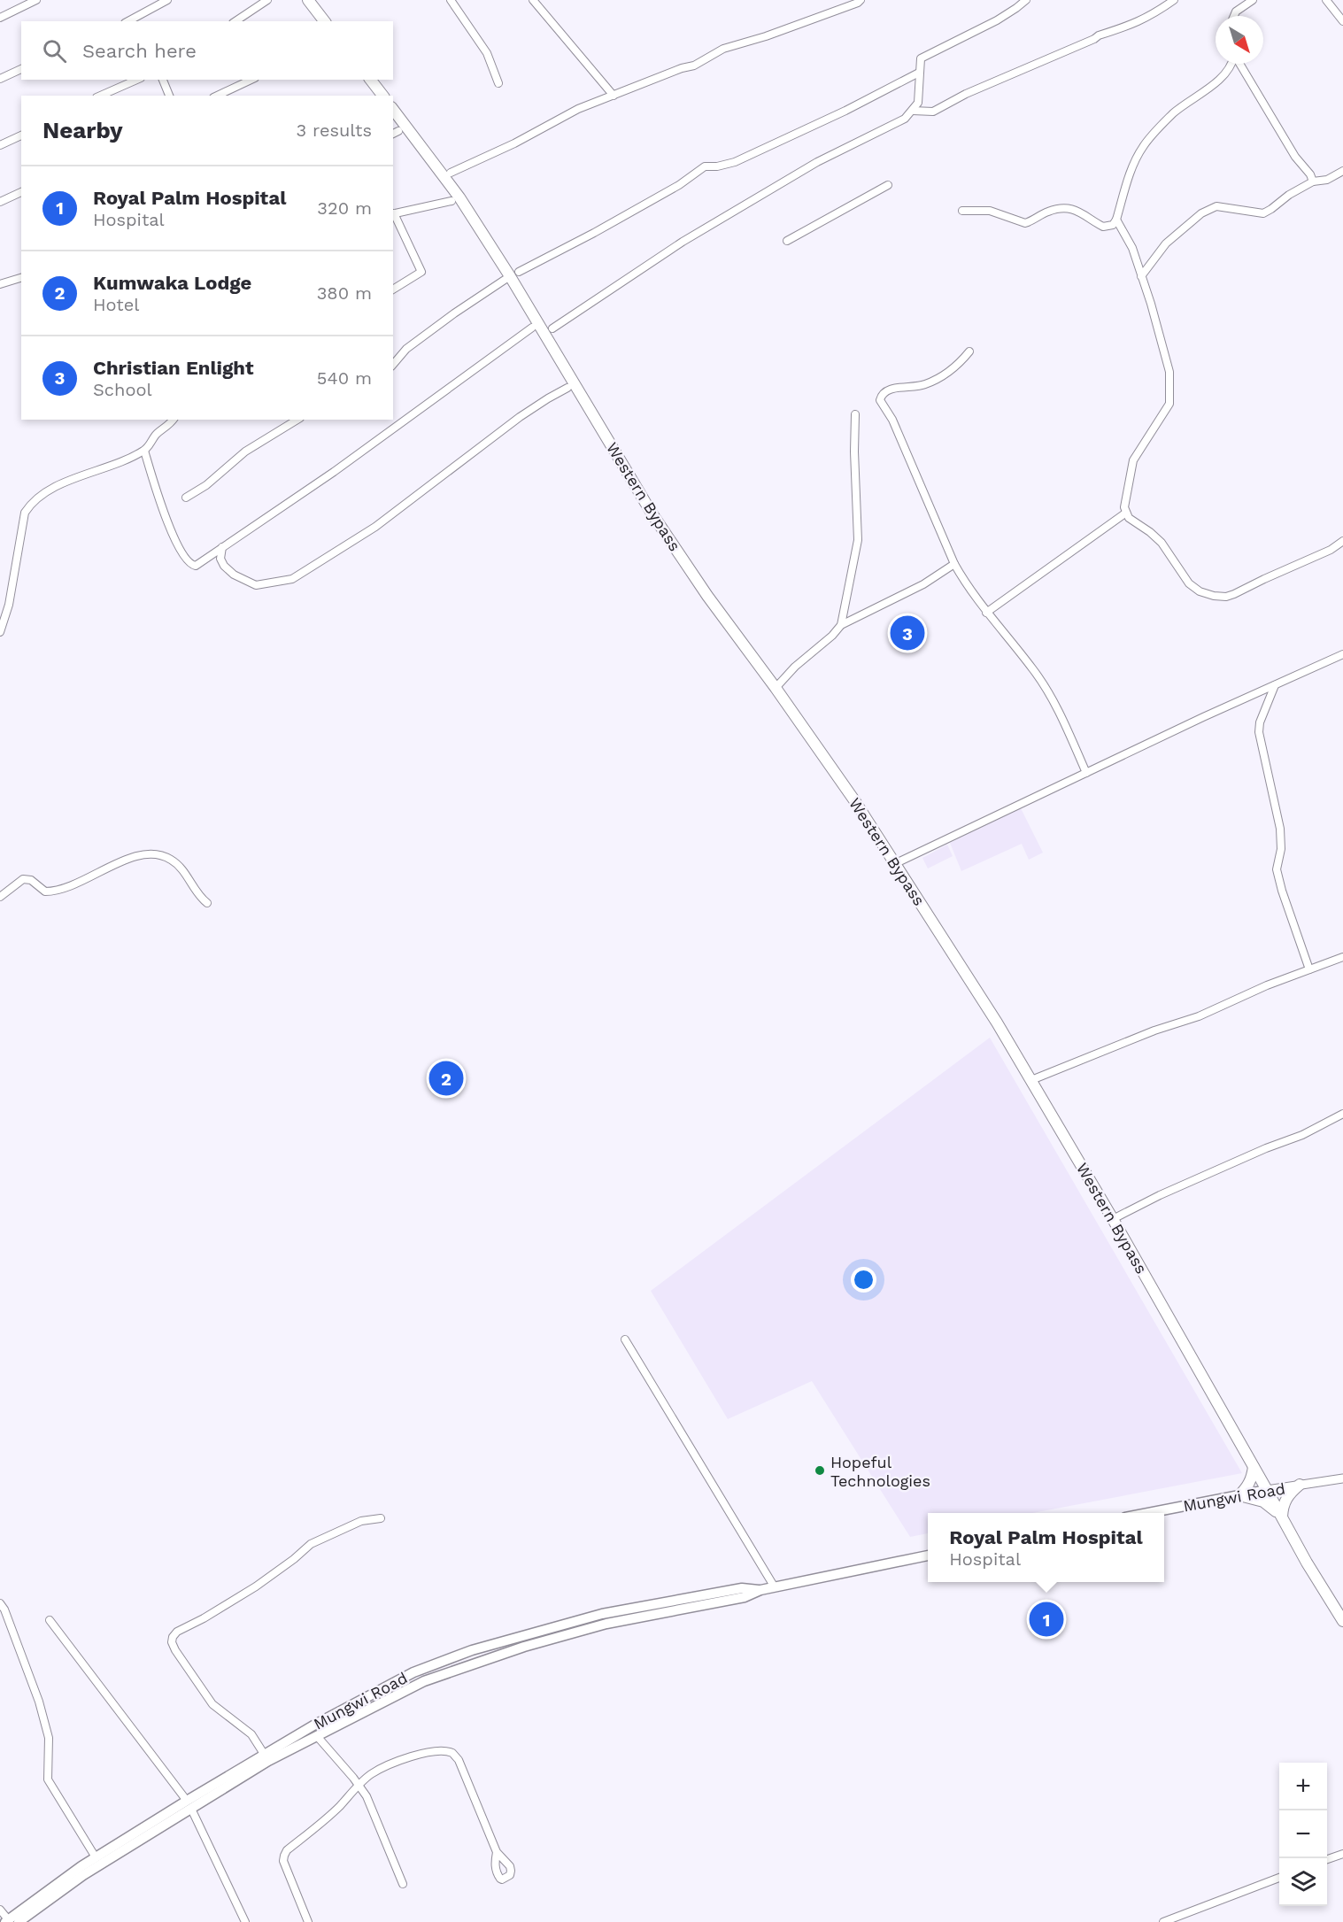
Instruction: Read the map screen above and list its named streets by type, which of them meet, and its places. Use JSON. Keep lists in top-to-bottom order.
{
  "streets": {
    "main road": ["Western Bypass", "Mungwi Road"]
  },
  "crossings": [
    ["Western Bypass", "Mungwi Road"]
  ],
  "places": ["Hopeful Technologies"],
  "north": "bottom right",
  "page": {
    "search": "Search here",
    "heading": ["Nearby", "3 results"],
    "list": [
      {
        "mark": "1",
        "name": "Royal Palm Hospital",
        "note": "Hospital",
        "value": "320 m"
      },
      {
        "mark": "2",
        "name": "Kumwaka Lodge",
        "note": "Hotel",
        "value": "380 m"
      },
      {
        "mark": "3",
        "name": "Christian Enlight",
        "note": "School",
        "value": "540 m"
      }
    ],
    "pins": ["3", "2", "1"],
    "popup": ["Royal Palm Hospital", "Hospital"],
    "map_buttons": ["+", "−"]
  }
}
